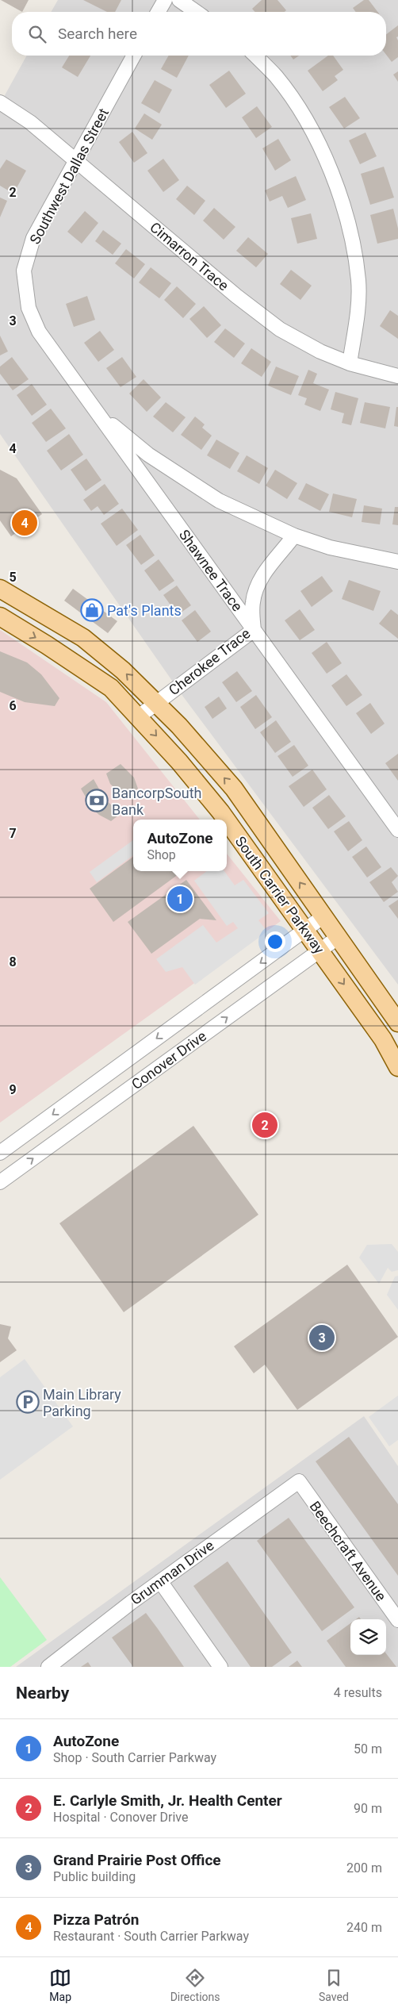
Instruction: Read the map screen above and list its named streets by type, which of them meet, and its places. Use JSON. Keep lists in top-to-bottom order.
{
  "streets": {
    "main road": ["South Carrier Parkway"],
    "street": [
      "Southwest Dallas Street",
      "Cimarron Trace",
      "Shawnee Trace",
      "Cherokee Trace",
      "Conover Drive",
      "Beechcraft Avenue",
      "Grumman Drive"
    ]
  },
  "crossings": [
    ["Southwest Dallas Street", "Cimarron Trace"],
    ["Southwest Dallas Street", "Shawnee Trace"],
    ["Shawnee Trace", "Cherokee Trace"],
    ["Cherokee Trace", "South Carrier Parkway"],
    ["South Carrier Parkway", "Conover Drive"],
    ["Beechcraft Avenue", "Grumman Drive"]
  ],
  "places": {
    "shop": ["Pat's Plants"],
    "bank": ["BancorpSouth Bank"],
    "parking": ["Main Library Parking"]
  },
  "page": {
    "search": "Search here",
    "pins": [
      "4",
      "1",
      "2",
      "3"
    ],
    "popup": ["AutoZone", "Shop"],
    "heading": ["Nearby", "4 results"],
    "list": [
      {
        "mark": "1",
        "name": "AutoZone",
        "note": "Shop · South Carrier Parkway",
        "value": "50 m"
      },
      {
        "mark": "2",
        "name": "E. Carlyle Smith, Jr. Health Center",
        "note": "Hospital · Conover Drive",
        "value": "90 m"
      },
      {
        "mark": "3",
        "name": "Grand Prairie Post Office",
        "note": "Public building",
        "value": "200 m"
      },
      {
        "mark": "4",
        "name": "Pizza Patrón",
        "note": "Restaurant · South Carrier Parkway",
        "value": "240 m"
      }
    ],
    "nav": ["Map", "Directions", "Saved"]
  },
  "grid": {
    "rows": [
      "2",
      "3",
      "4",
      "5",
      "6",
      "7",
      "8",
      "9"
    ]
  }
}
